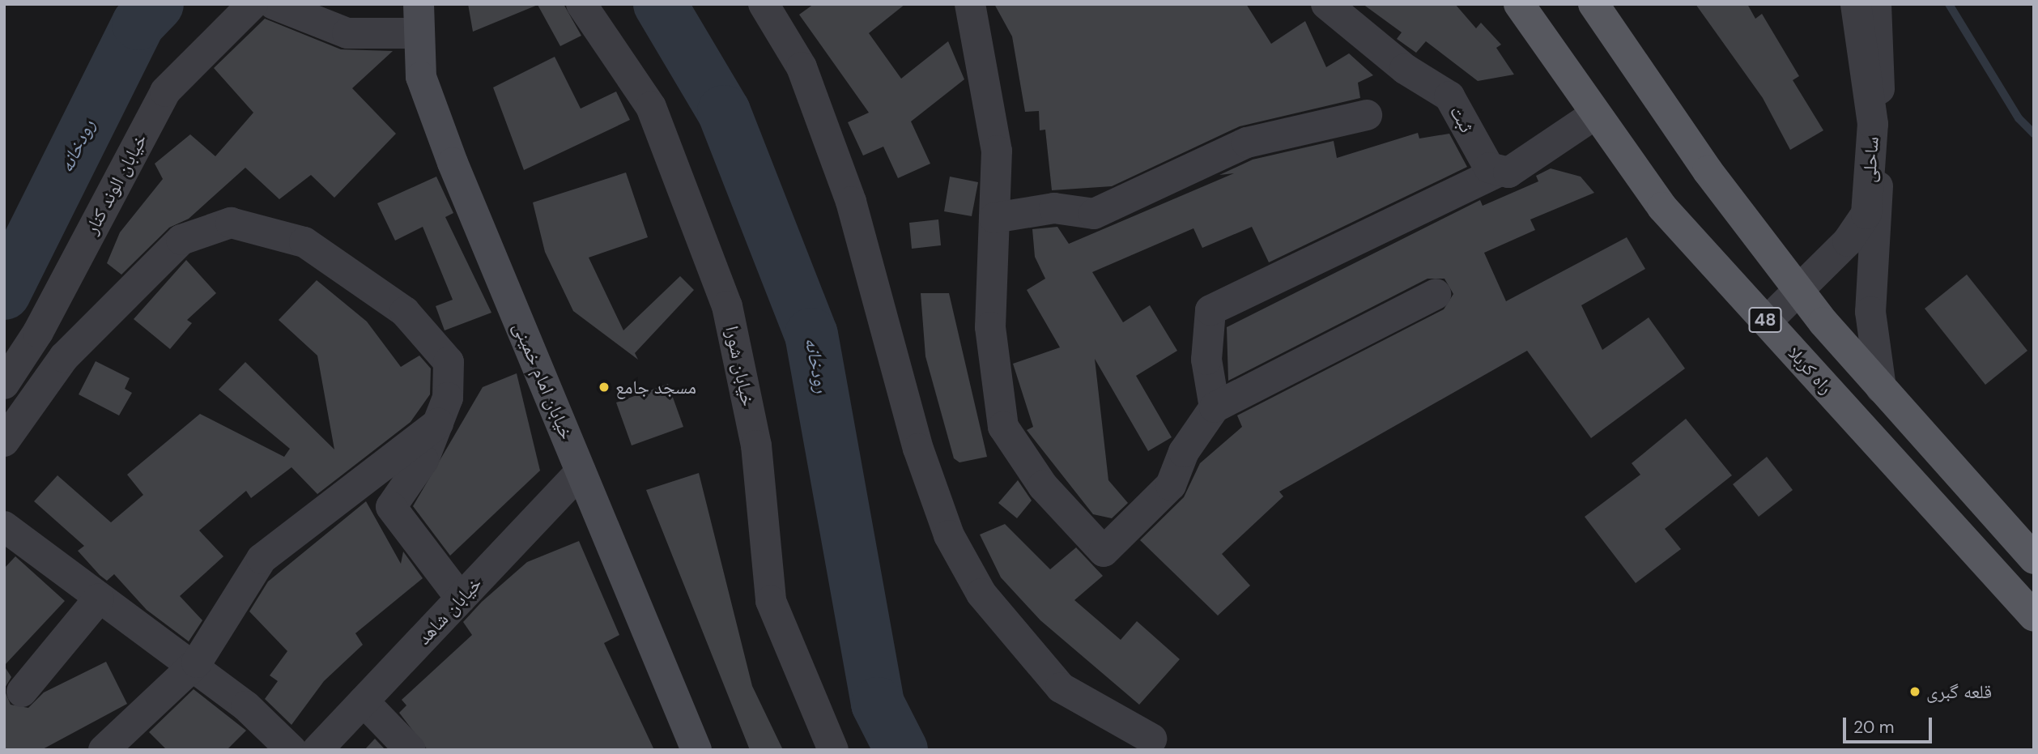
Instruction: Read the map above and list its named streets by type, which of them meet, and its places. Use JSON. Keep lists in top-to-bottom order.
{
  "streets": {
    "main road": ["48", "راه کربلا", "خیابان امام خمینی"],
    "street": [
      "ثبت",
      "ساحلی",
      "خیابان الوند کنار",
      "خیابان شورا",
      "خیابان شاهد"
    ]
  },
  "crossings": [
    ["ساحلی", "48"],
    ["ساحلی", "راه کربلا"],
    ["خیابان امام خمینی", "خیابان شاهد"]
  ],
  "water": ["رودخانه"],
  "places": ["مسجد جامع", "قلعه گبری"],
  "scale_bar": "20 m"
}
